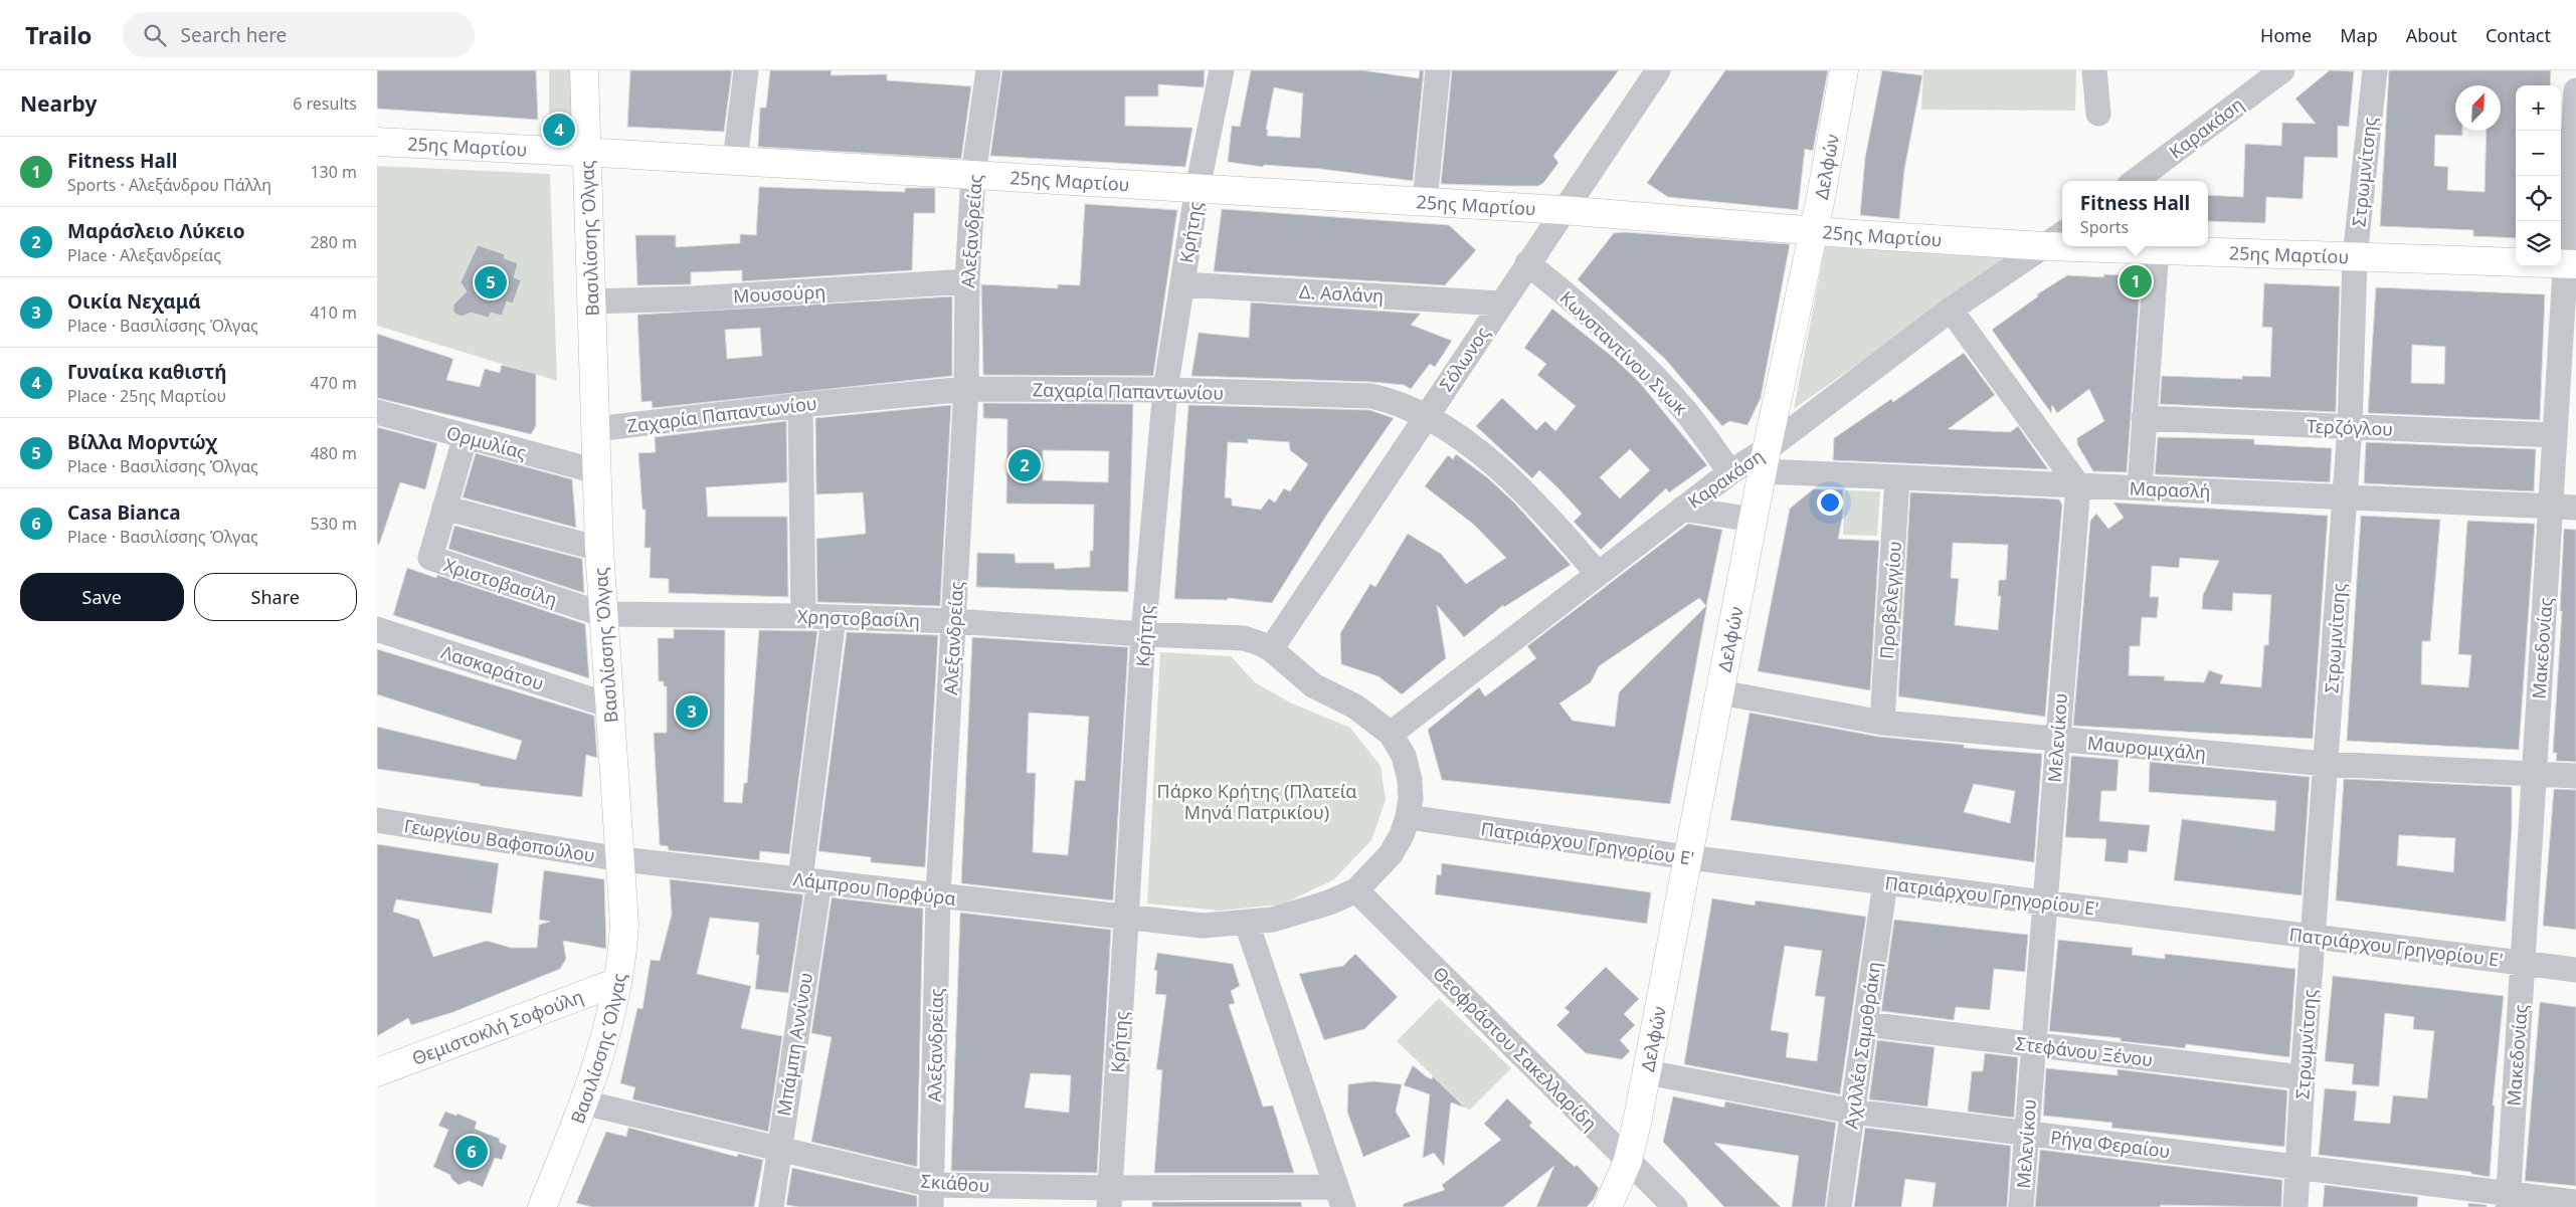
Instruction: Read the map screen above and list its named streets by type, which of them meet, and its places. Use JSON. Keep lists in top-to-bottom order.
{
  "streets": {
    "main road": [
      "25ης Μαρτίου",
      "Δελφών",
      "Βασιλίσσης Όλγας",
      "Θεμιστοκλή Σοφούλη"
    ],
    "street": [
      "Καρακάση",
      "Στρωμνίτσης",
      "Αλεξανδρείας",
      "Κρήτης",
      "Μουσούρη",
      "Δ. Ασλάνη",
      "Κωνσταντίνου Σνωκ",
      "Σόλωνος",
      "Ζαχαρία Παπαντωνίου",
      "Τερζόγλου",
      "Ορμυλίας",
      "Μαρασλή",
      "Χριστοβασίλη",
      "Προβελεγγίου",
      "Χρηστοβασίλη",
      "Μακεδονίας",
      "Λασκαράτου",
      "Μελενίκου",
      "Μαυρομιχάλη",
      "Γεωργίου Βαφοπούλου",
      "Πατριάρχου Γρηγορίου Ε'",
      "Λάμπρου Πορφύρα",
      "Μπάμπη Αννίνου",
      "Αχιλλέα Σαμοθράκη",
      "Θεοφράστου Σακελλαρίδη",
      "Στεφάνου Ξένου",
      "Ρήγα Φεραίου",
      "Σκιάθου"
    ]
  },
  "crossings": [
    ["Καρακάση", "25ης Μαρτίου"],
    ["Καρακάση", "Δελφών"],
    ["Καρακάση", "Κωνσταντίνου Σνωκ"],
    ["Καρακάση", "Ζαχαρία Παπαντωνίου"],
    ["Καρακάση", "Μαρασλή"],
    ["Καρακάση", "Χρηστοβασίλη"],
    ["25ης Μαρτίου", "Δελφών"],
    ["25ης Μαρτίου", "Στρωμνίτσης"],
    ["25ης Μαρτίου", "Αλεξανδρείας"],
    ["25ης Μαρτίου", "Κρήτης"],
    ["25ης Μαρτίου", "Βασιλίσσης Όλγας"],
    ["25ης Μαρτίου", "Σόλωνος"],
    ["25ης Μαρτίου", "Μακεδονίας"],
    ["Δελφών", "Μαρασλή"],
    ["Δελφών", "Μαυρομιχάλη"],
    ["Δελφών", "Πατριάρχου Γρηγορίου Ε'"],
    ["Δελφών", "Θεοφράστου Σακελλαρίδη"],
    ["Δελφών", "Ρήγα Φεραίου"],
    ["Στρωμνίτσης", "Τερζόγλου"],
    ["Στρωμνίτσης", "Μαρασλή"],
    ["Στρωμνίτσης", "Μαυρομιχάλη"],
    ["Στρωμνίτσης", "Πατριάρχου Γρηγορίου Ε'"],
    ["Στρωμνίτσης", "Στεφάνου Ξένου"],
    ["Στρωμνίτσης", "Ρήγα Φεραίου"],
    ["Αλεξανδρείας", "Μουσούρη"],
    ["Αλεξανδρείας", "Ζαχαρία Παπαντωνίου"],
    ["Αλεξανδρείας", "Χρηστοβασίλη"],
    ["Αλεξανδρείας", "Λάμπρου Πορφύρα"],
    ["Αλεξανδρείας", "Σκιάθου"],
    ["Κρήτης", "Δ. Ασλάνη"],
    ["Κρήτης", "Ζαχαρία Παπαντωνίου"],
    ["Κρήτης", "Χρηστοβασίλη"],
    ["Κρήτης", "Λάμπρου Πορφύρα"],
    ["Κρήτης", "Σκιάθου"],
    ["Βασιλίσσης Όλγας", "Μουσούρη"],
    ["Βασιλίσσης Όλγας", "Ζαχαρία Παπαντωνίου"],
    ["Βασιλίσσης Όλγας", "Ορμυλίας"],
    ["Βασιλίσσης Όλγας", "Χριστοβασίλη"],
    ["Βασιλίσσης Όλγας", "Χρηστοβασίλη"],
    ["Βασιλίσσης Όλγας", "Λασκαράτου"],
    ["Βασιλίσσης Όλγας", "Γεωργίου Βαφοπούλου"],
    ["Βασιλίσσης Όλγας", "Λάμπρου Πορφύρα"],
    ["Βασιλίσσης Όλγας", "Θεμιστοκλή Σοφούλη"],
    ["Βασιλίσσης Όλγας", "Σκιάθου"],
    ["Δ. Ασλάνη", "Σόλωνος"],
    ["Κωνσταντίνου Σνωκ", "Σόλωνος"],
    ["Σόλωνος", "Ζαχαρία Παπαντωνίου"],
    ["Σόλωνος", "Χρηστοβασίλη"],
    ["Τερζόγλου", "Μακεδονίας"],
    ["Μαρασλή", "Προβελεγγίου"],
    ["Μαρασλή", "Μακεδονίας"],
    ["Μαρασλή", "Μελενίκου"],
    ["Χριστοβασίλη", "Χρηστοβασίλη"],
    ["Προβελεγγίου", "Μαυρομιχάλη"],
    ["Χρηστοβασίλη", "Μπάμπη Αννίνου"],
    ["Μακεδονίας", "Μαυρομιχάλη"],
    ["Μακεδονίας", "Πατριάρχου Γρηγορίου Ε'"],
    ["Μακεδονίας", "Ρήγα Φεραίου"],
    ["Μελενίκου", "Μαυρομιχάλη"],
    ["Μελενίκου", "Πατριάρχου Γρηγορίου Ε'"],
    ["Μελενίκου", "Στεφάνου Ξένου"],
    ["Μελενίκου", "Ρήγα Φεραίου"],
    ["Γεωργίου Βαφοπούλου", "Λάμπρου Πορφύρα"],
    ["Πατριάρχου Γρηγορίου Ε'", "Αχιλλέα Σαμοθράκη"],
    ["Λάμπρου Πορφύρα", "Μπάμπη Αννίνου"],
    ["Λάμπρου Πορφύρα", "Θεοφράστου Σακελλαρίδη"],
    ["Μπάμπη Αννίνου", "Σκιάθου"],
    ["Αχιλλέα Σαμοθράκη", "Στεφάνου Ξένου"],
    ["Αχιλλέα Σαμοθράκη", "Ρήγα Φεραίου"]
  ],
  "parks": ["Πάρκο Κρήτης (Πλατεία Μηνά Πατρικίου)"],
  "north": "top right",
  "page": {
    "header": "Trailo",
    "search": "Search here",
    "nav": [
      "Home",
      "Map",
      "About",
      "Contact"
    ],
    "heading": ["Nearby", "6 results"],
    "map_buttons": ["+", "−"],
    "pins": [
      "4",
      "1",
      "5",
      "2",
      "3",
      "6"
    ],
    "list": [
      {
        "mark": "1",
        "name": "Fitness Hall",
        "note": "Sports · Αλεξάνδρου Πάλλη",
        "value": "130 m"
      },
      {
        "mark": "2",
        "name": "Μαράσλειο Λύκειο",
        "note": "Place · Αλεξανδρείας",
        "value": "280 m"
      },
      {
        "mark": "3",
        "name": "Οικία Νεχαμά",
        "note": "Place · Βασιλίσσης Όλγας",
        "value": "410 m"
      },
      {
        "mark": "4",
        "name": "Γυναίκα καθιστή",
        "note": "Place · 25ης Μαρτίου",
        "value": "470 m"
      },
      {
        "mark": "5",
        "name": "Βίλλα Μορντώχ",
        "note": "Place · Βασιλίσσης Όλγας",
        "value": "480 m"
      },
      {
        "mark": "6",
        "name": "Casa Bianca",
        "note": "Place · Βασιλίσσης Όλγας",
        "value": "530 m"
      }
    ],
    "popup": ["Fitness Hall", "Sports"],
    "buttons": ["Save", "Share"]
  }
}
